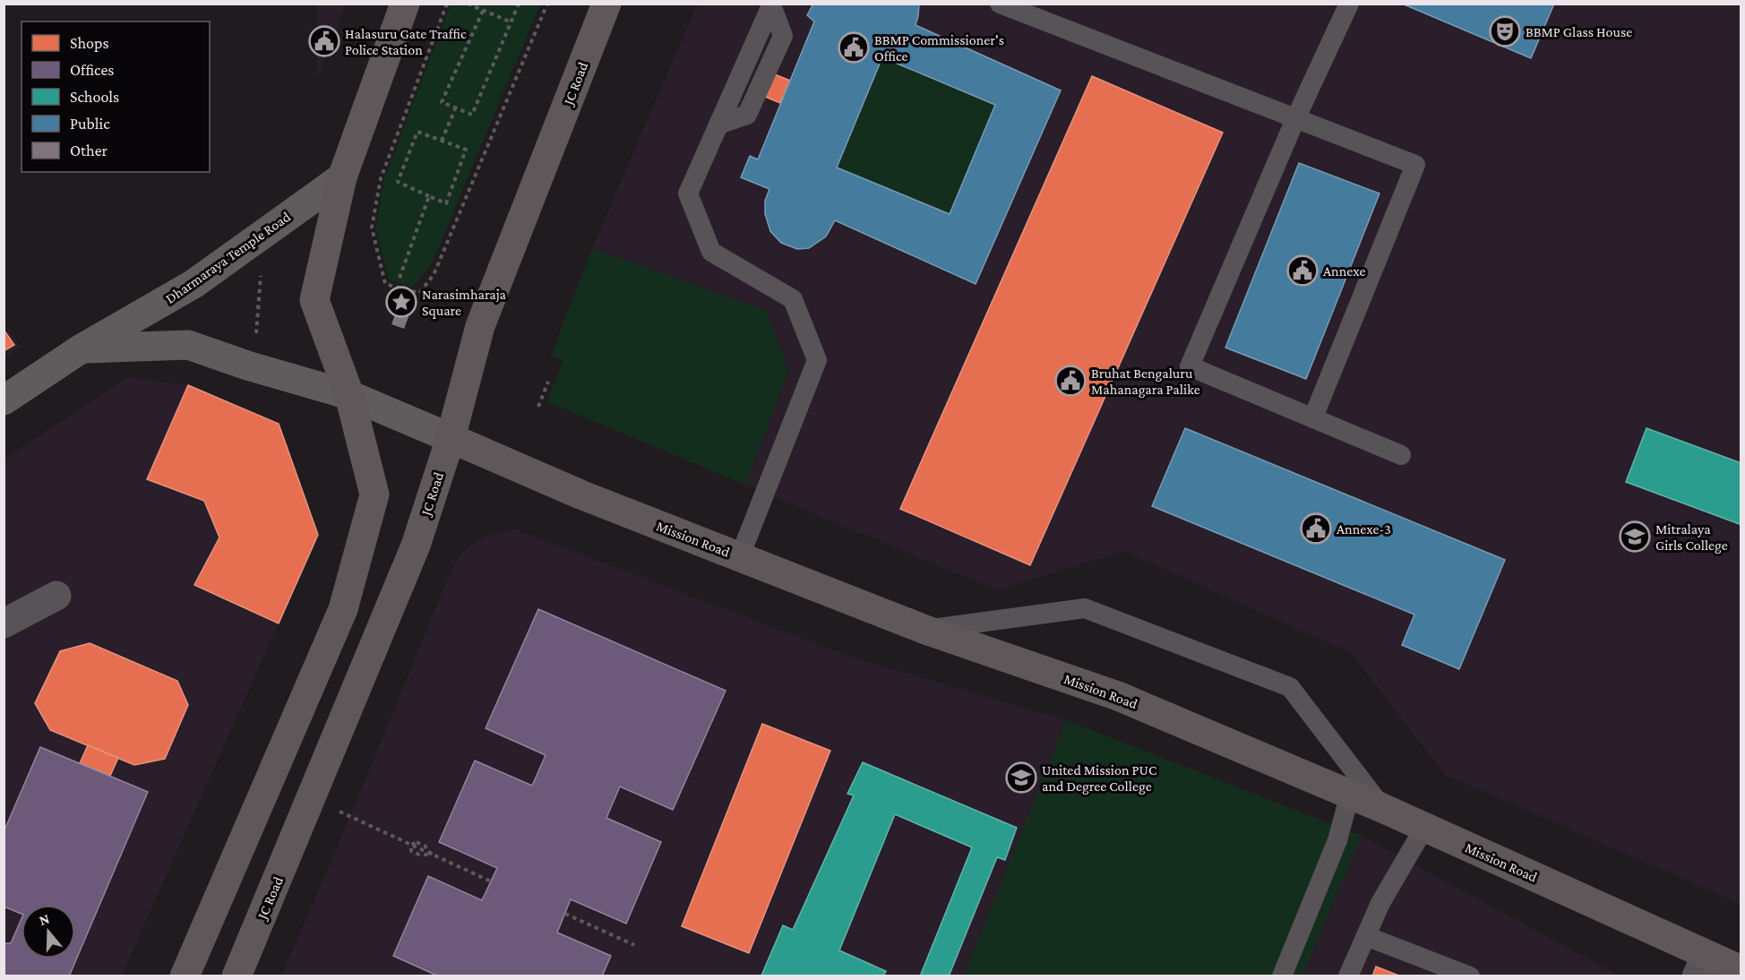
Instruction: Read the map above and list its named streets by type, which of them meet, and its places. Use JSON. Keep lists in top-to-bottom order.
{
  "streets": {
    "main road": ["JC Road", "Dharmaraya Temple Road", "Mission Road"]
  },
  "crossings": [
    ["JC Road", "Mission Road"]
  ],
  "places": {
    "theatre": ["BBMP Glass House"],
    "public building": [
      "Halasuru Gate Traffic Police Station",
      "BBMP Commissioner's Office",
      "Annexe",
      "Bruhat Bengaluru Mahanagara Palike",
      "Annexe-3"
    ],
    "place": ["Narasimharaja Square"],
    "school or university": ["Mitralaya Girls College", "United Mission PUC and Degree College"]
  },
  "legend": [
    "Shops",
    "Offices",
    "Schools",
    "Public",
    "Other"
  ],
  "north": "top"
}
